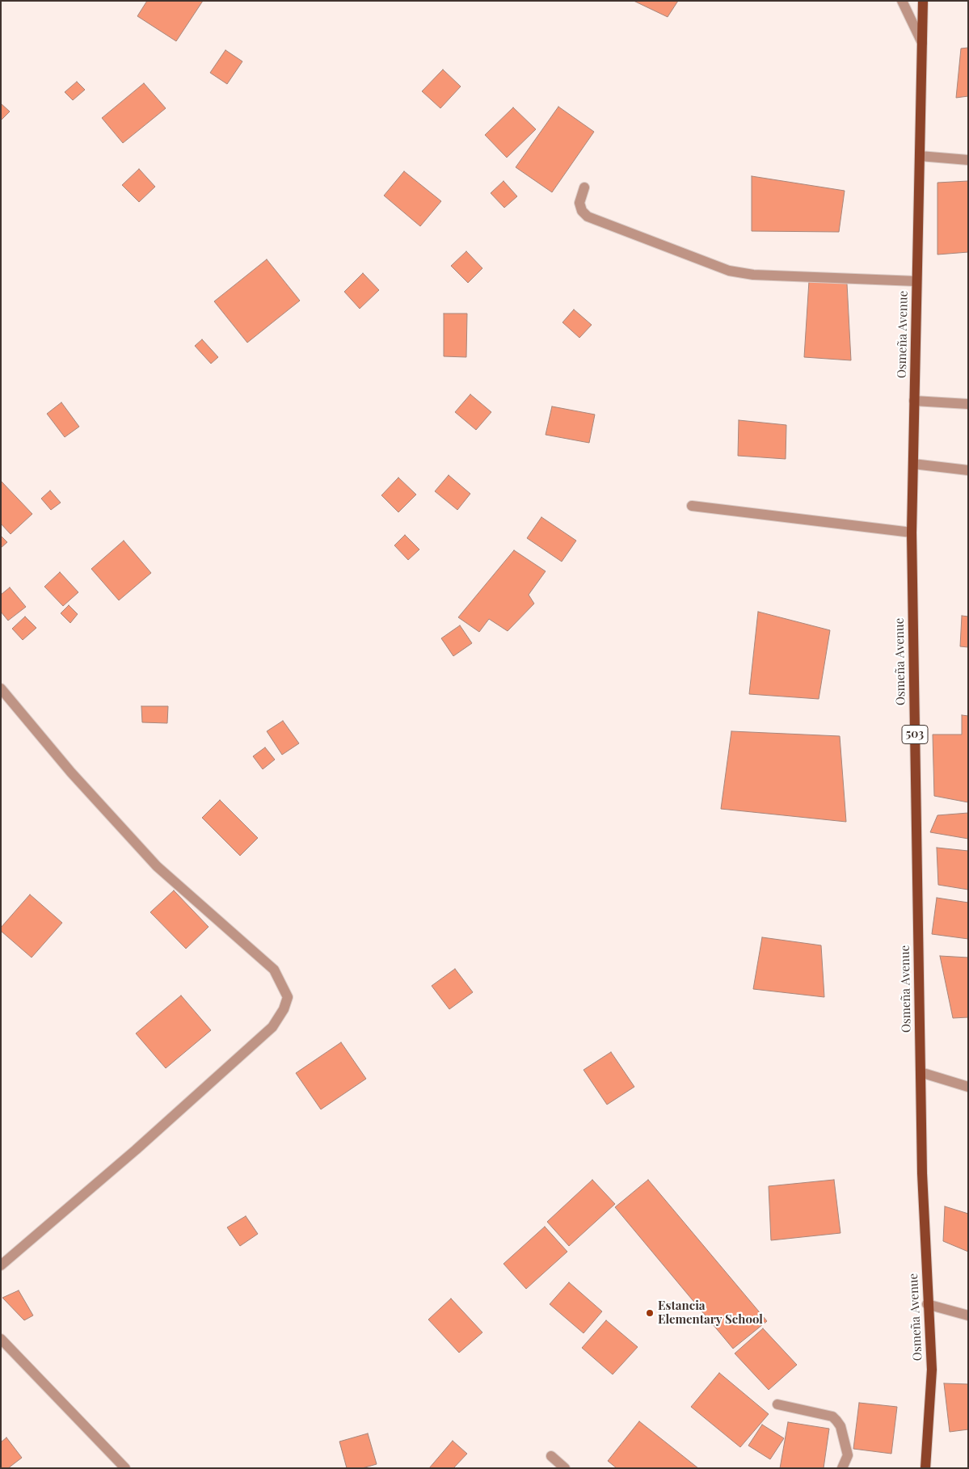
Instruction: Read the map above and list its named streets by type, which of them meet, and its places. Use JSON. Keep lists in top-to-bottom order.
{
  "streets": {
    "main road": ["Osmeña Avenue", "503"]
  },
  "places": ["Estancia Elementary School"]
}
